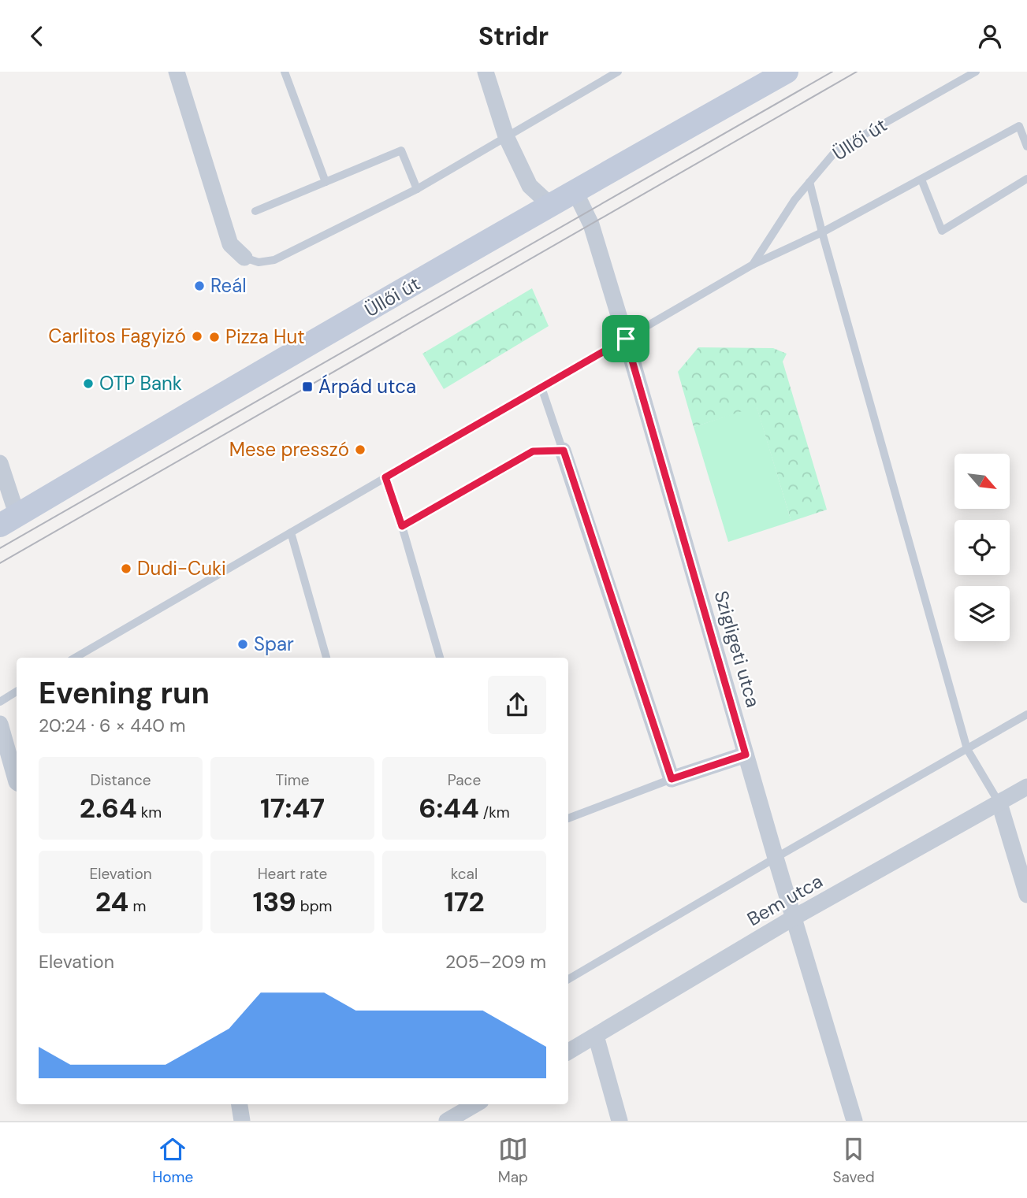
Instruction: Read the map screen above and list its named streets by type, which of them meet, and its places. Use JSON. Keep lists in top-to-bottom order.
{
  "streets": {
    "main road": ["Üllői út"],
    "street": ["Szigligeti utca", "Bem utca"]
  },
  "crossings": [
    ["Üllői út", "Szigligeti utca"],
    ["Szigligeti utca", "Bem utca"]
  ],
  "places": {
    "other": [
      "Reál",
      "Carlitos Fagyizó",
      "Pizza Hut",
      "OTP Bank",
      "Mese presszó",
      "Dudi-Cuki",
      "Spar"
    ],
    "transit": ["Árpád utca"]
  },
  "north": "bottom right",
  "page": {
    "header": "Stridr",
    "heading": ["Evening run", "20:24 · 6 × 440 m"],
    "stats": [
      ["Distance", "2.64 km"],
      ["Time", "17:47"],
      ["Pace", "6:44 /km"],
      ["Elevation", "24 m"],
      ["Heart rate", "139 bpm"],
      ["kcal", "172"]
    ],
    "chart": ["Elevation", "205–209 m"],
    "tabs": ["Home", "Map", "Saved"]
  }
}
